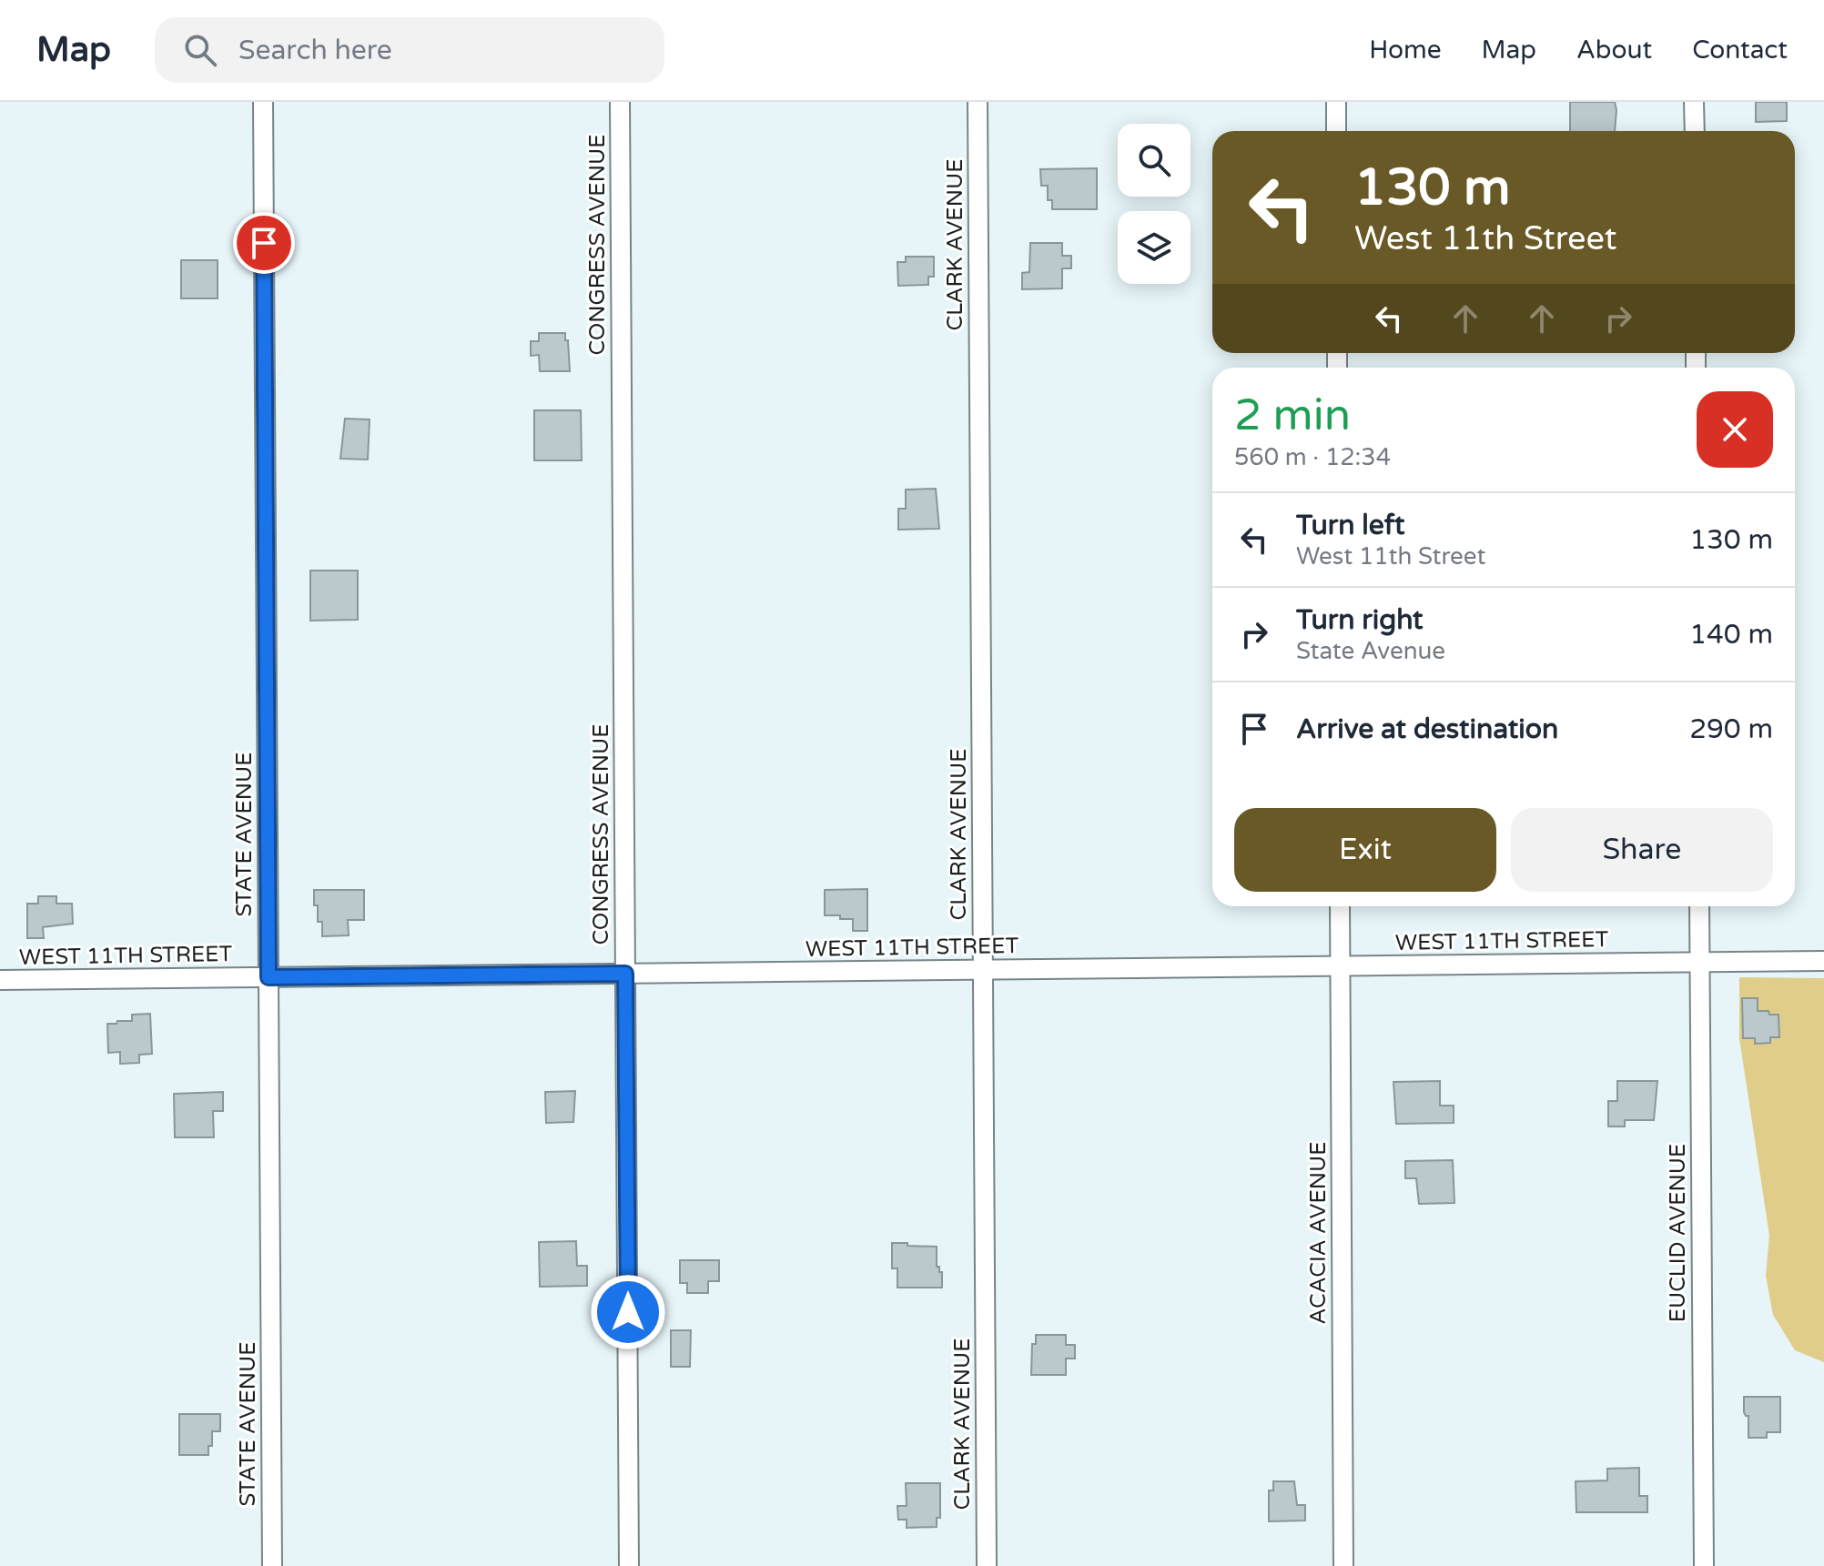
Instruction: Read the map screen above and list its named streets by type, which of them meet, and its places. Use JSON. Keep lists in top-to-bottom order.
{
  "streets": {
    "street": [
      "CONGRESS AVENUE",
      "CLARK AVENUE",
      "STATE AVENUE",
      "WEST 11TH STREET",
      "ACACIA AVENUE",
      "EUCLID AVENUE"
    ]
  },
  "crossings": [
    ["CONGRESS AVENUE", "WEST 11TH STREET"],
    ["CLARK AVENUE", "WEST 11TH STREET"],
    ["STATE AVENUE", "WEST 11TH STREET"],
    ["WEST 11TH STREET", "ACACIA AVENUE"],
    ["WEST 11TH STREET", "EUCLID AVENUE"]
  ],
  "page": {
    "header": "Map",
    "search": "Search here",
    "nav": [
      "Home",
      "Map",
      "About",
      "Contact"
    ],
    "turn": ["130 m", "West 11th Street"],
    "heading": ["2 min", "560 m · 12:34"],
    "list": [
      {
        "name": "Turn left",
        "note": "West 11th Street",
        "value": "130 m"
      },
      {
        "name": "Turn right",
        "note": "State Avenue",
        "value": "140 m"
      },
      {
        "name": "Arrive at destination",
        "value": "290 m"
      }
    ],
    "buttons": ["Exit", "Share"]
  }
}
